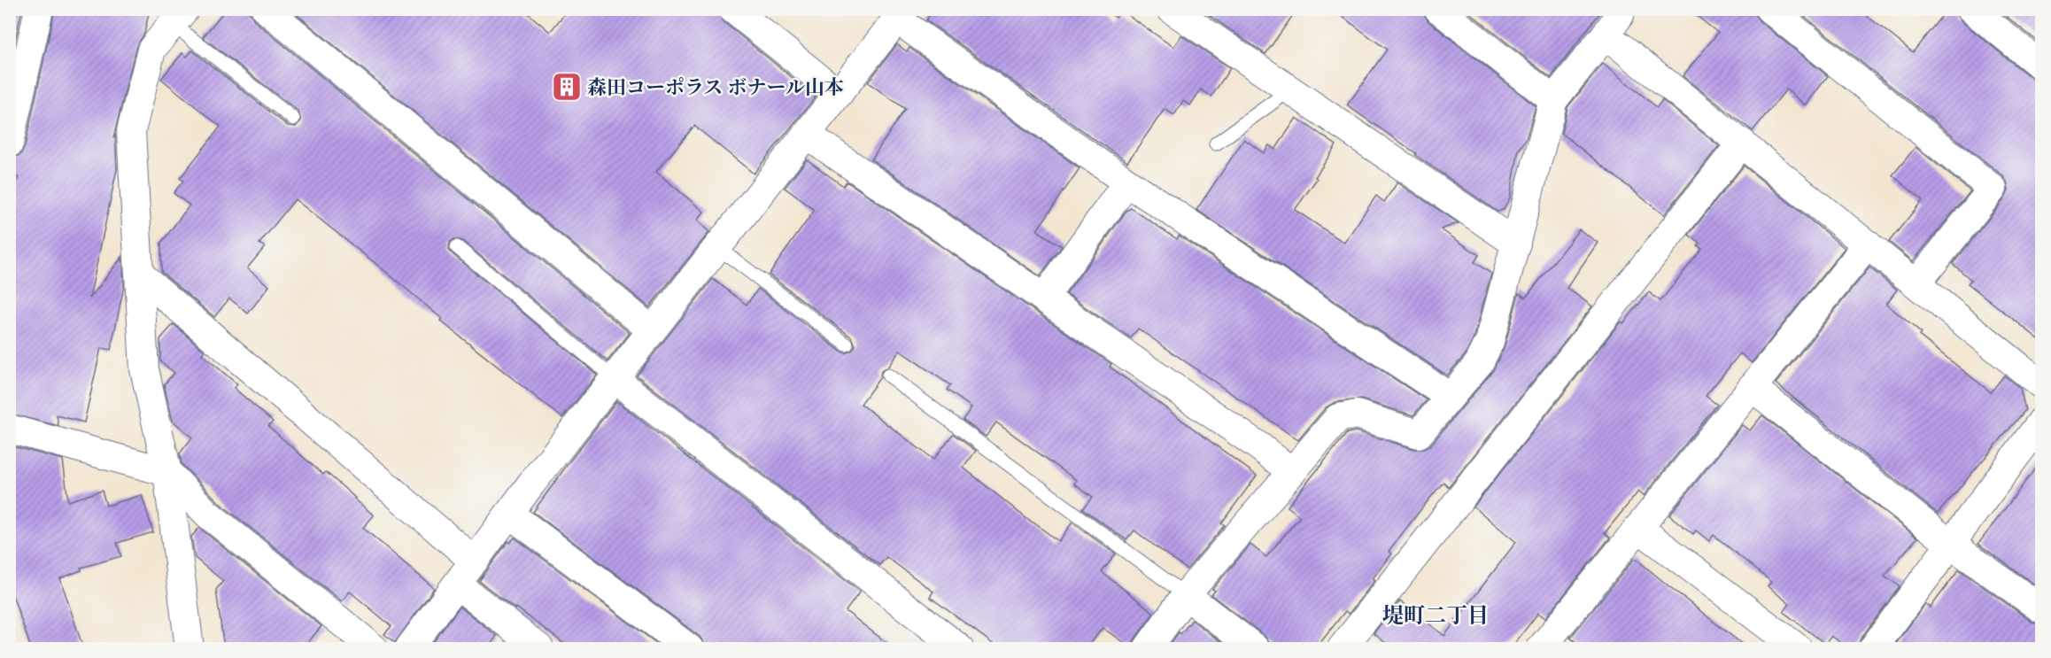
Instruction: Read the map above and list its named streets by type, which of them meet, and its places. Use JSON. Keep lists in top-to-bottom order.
{
  "districts": ["堤町二丁目"],
  "places": {
    "building": ["森田コーポラス ボナール山本"]
  }
}
